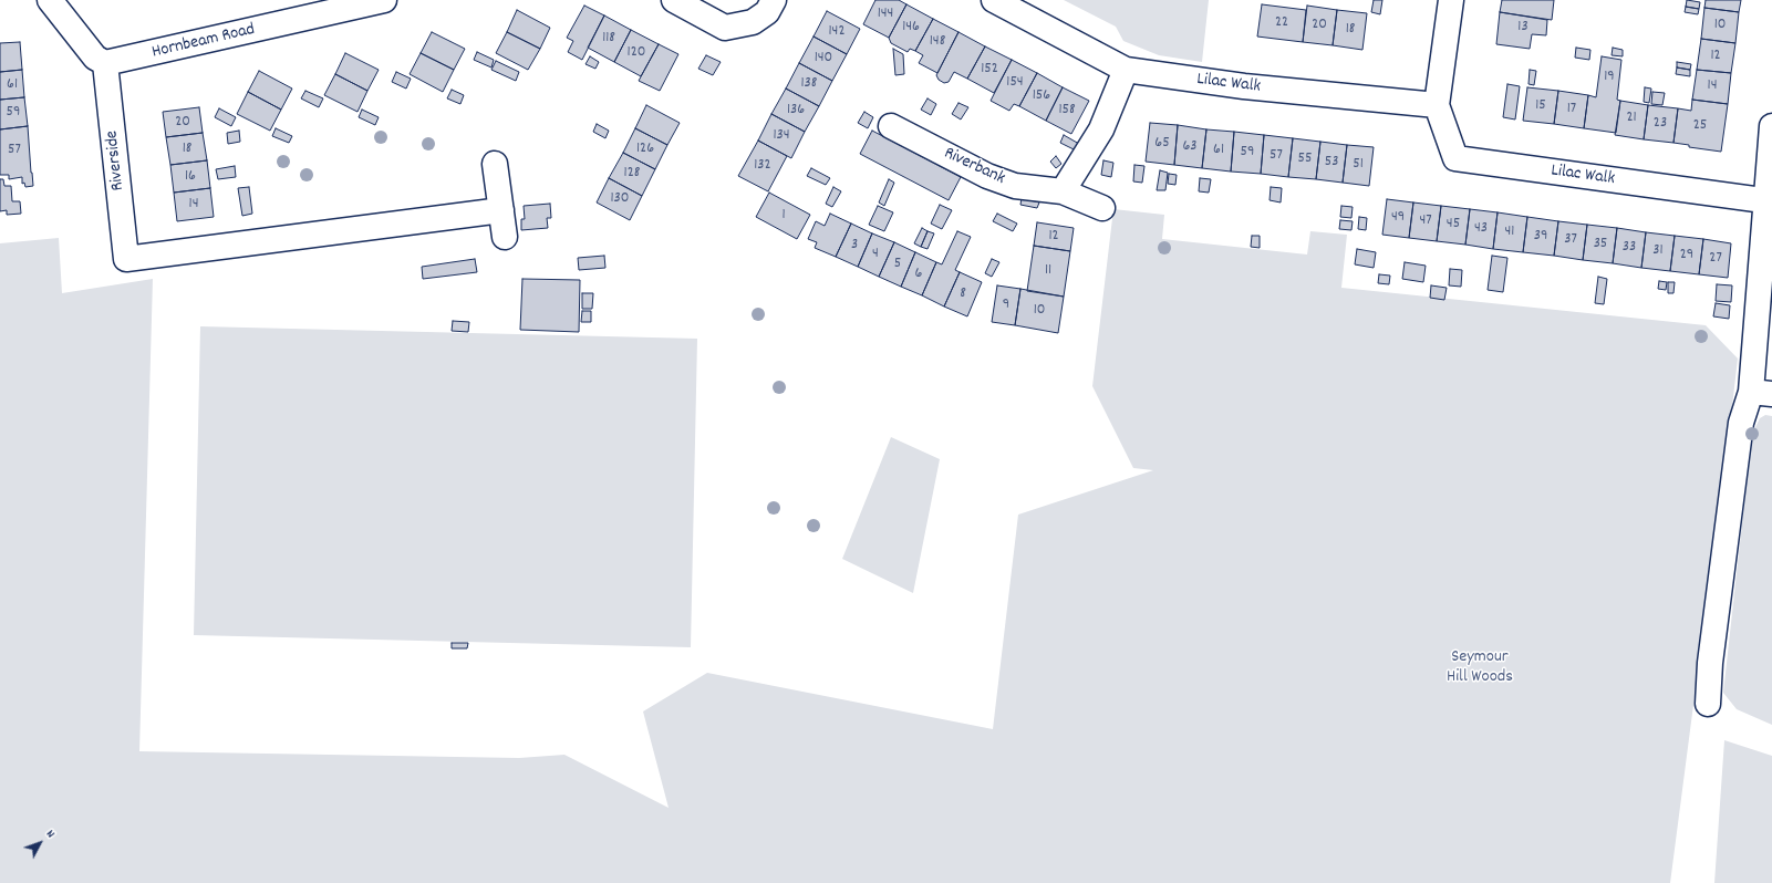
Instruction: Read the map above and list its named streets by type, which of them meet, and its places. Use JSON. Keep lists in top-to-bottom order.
{
  "streets": {
    "street": [
      "Hornbeam Road",
      "Lilac Walk",
      "Riverside",
      "Riverbank"
    ]
  },
  "crossings": [
    ["Hornbeam Road", "Riverside"]
  ],
  "parks": ["Seymour Hill Woods"],
  "house_numbers": [
    "144",
    "22",
    "20",
    "10",
    "146",
    "13",
    "18",
    "142",
    "118",
    "148",
    "120",
    "12",
    "140",
    "152",
    "19",
    "154",
    "138",
    "61",
    "14",
    "156",
    "15",
    "17",
    "136",
    "158",
    "59",
    "21",
    "20",
    "23",
    "25",
    "134",
    "65",
    "63",
    "18",
    "126",
    "57",
    "61",
    "59",
    "57",
    "55",
    "53",
    "51",
    "132",
    "128",
    "16",
    "130",
    "14",
    "1",
    "49",
    "47",
    "45",
    "43",
    "41",
    "12",
    "39",
    "37",
    "35",
    "3",
    "33",
    "31",
    "4",
    "29",
    "27",
    "5",
    "11",
    "6",
    "8",
    "9",
    "10"
  ],
  "north": "top right"
}
